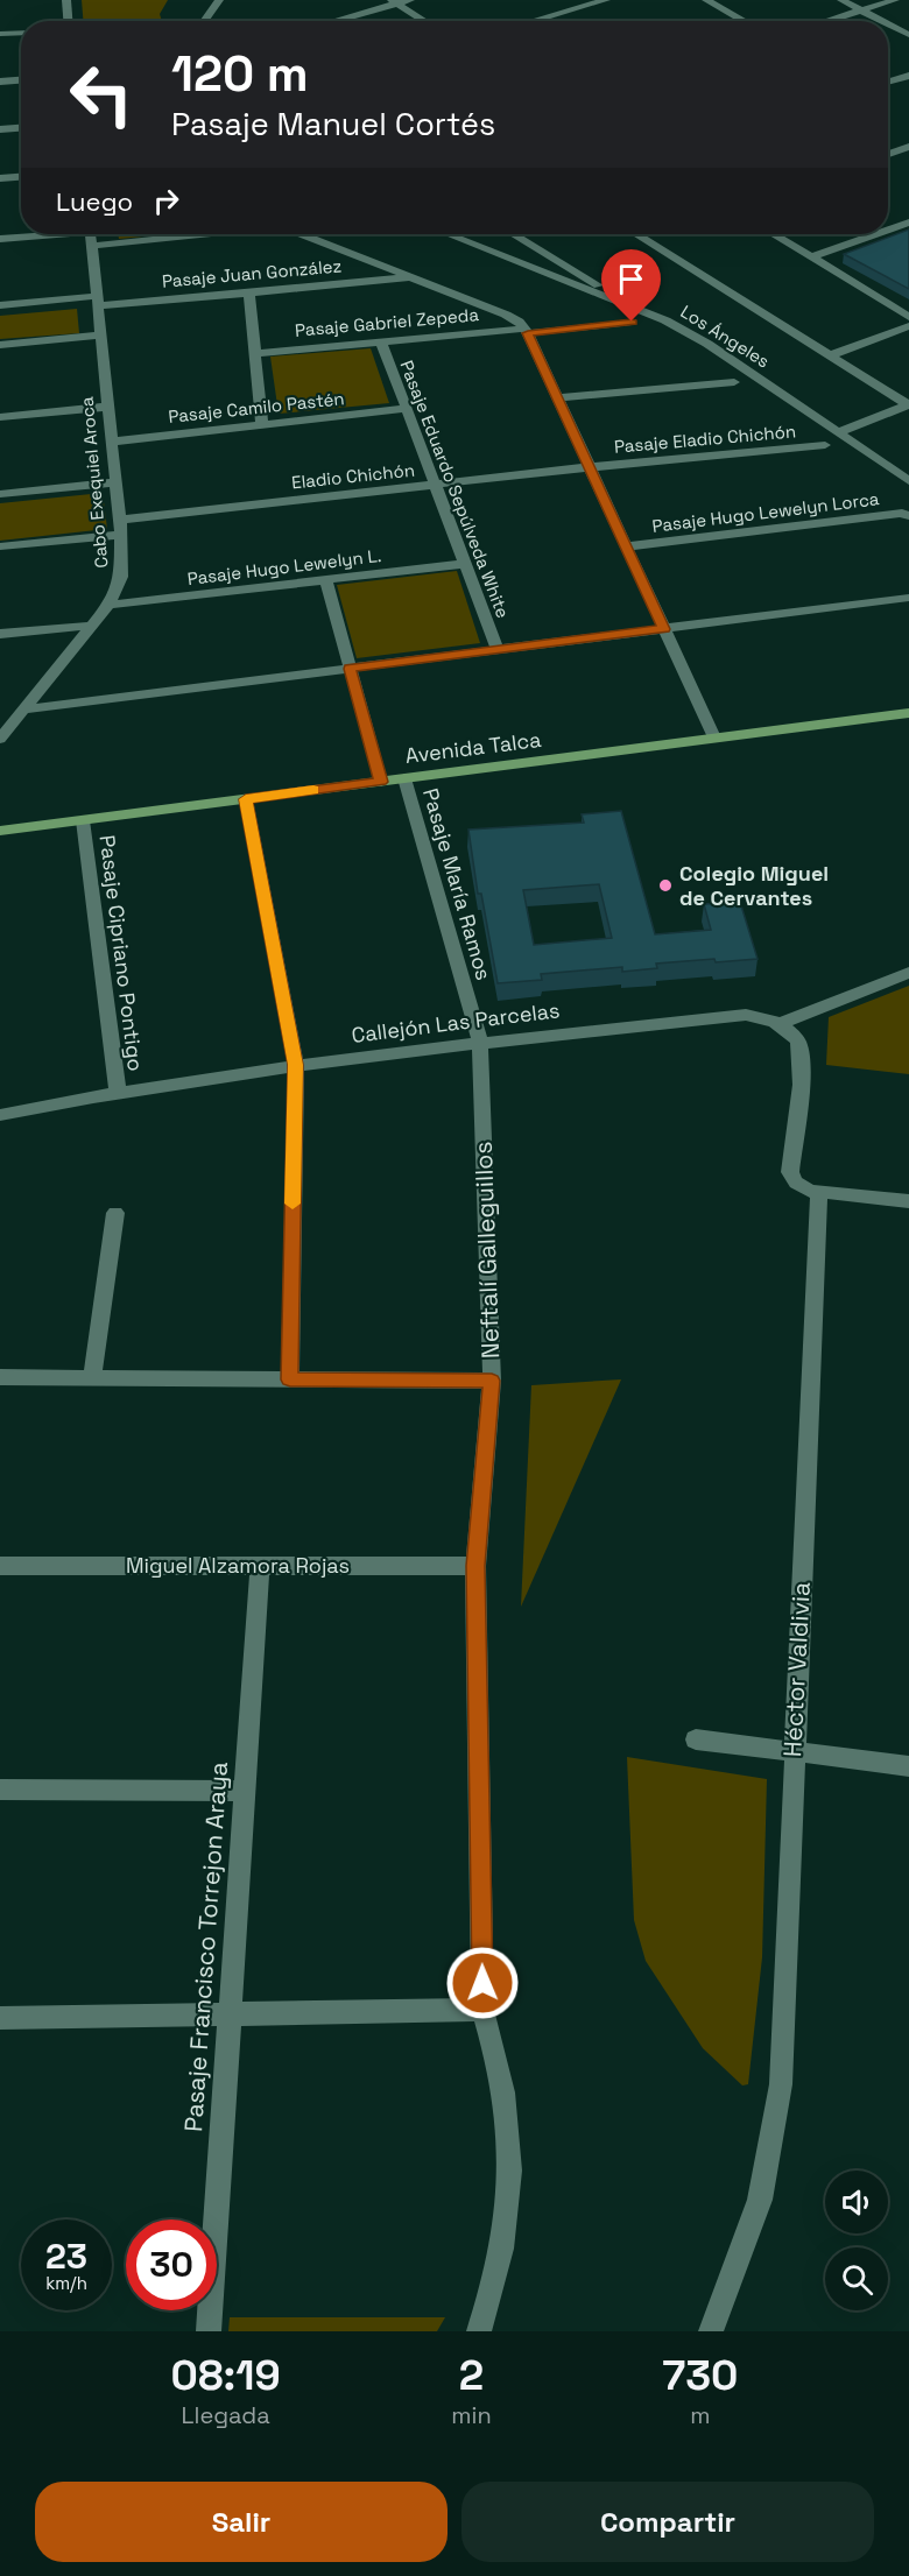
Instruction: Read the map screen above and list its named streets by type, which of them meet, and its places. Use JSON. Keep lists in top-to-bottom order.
{
  "streets": {
    "main road": ["Avenida Talca"],
    "street": [
      "Pasaje Juan González",
      "Pasaje Gabriel Zepeda",
      "Los Ángeles",
      "Pasaje Camilo Pastén",
      "Pasaje Eladio Chichón",
      "Eladio Chichón",
      "Cabo Exequiel Aroca",
      "Pasaje Eduardo Sepúlveda White",
      "Pasaje Hugo Lewelyn Lorca",
      "Pasaje Hugo Lewelyn L.",
      "Pasaje María Ramos",
      "Pasaje Cipriano Pontigo",
      "Callejón Las Parcelas",
      "Neftalí Galleguillos",
      "Miguel Alzamora Rojas",
      "Héctor Valdivia",
      "Pasaje Francisco Torrejon Araya"
    ]
  },
  "crossings": [
    ["Pasaje Juan González", "Cabo Exequiel Aroca"],
    ["Pasaje Gabriel Zepeda", "Pasaje Eduardo Sepúlveda White"],
    ["Pasaje Camilo Pastén", "Cabo Exequiel Aroca"],
    ["Pasaje Camilo Pastén", "Pasaje Eduardo Sepúlveda White"],
    ["Pasaje Eladio Chichón", "Eladio Chichón"],
    ["Eladio Chichón", "Cabo Exequiel Aroca"],
    ["Eladio Chichón", "Pasaje Eduardo Sepúlveda White"],
    ["Cabo Exequiel Aroca", "Pasaje Hugo Lewelyn L."],
    ["Pasaje Eduardo Sepúlveda White", "Pasaje Hugo Lewelyn L."],
    ["Avenida Talca", "Pasaje María Ramos"],
    ["Avenida Talca", "Pasaje Cipriano Pontigo"],
    ["Pasaje María Ramos", "Callejón Las Parcelas"],
    ["Pasaje María Ramos", "Neftalí Galleguillos"],
    ["Pasaje Cipriano Pontigo", "Callejón Las Parcelas"],
    ["Callejón Las Parcelas", "Neftalí Galleguillos"],
    ["Neftalí Galleguillos", "Miguel Alzamora Rojas"],
    ["Miguel Alzamora Rojas", "Pasaje Francisco Torrejon Araya"]
  ],
  "places": ["Colegio Miguel de Cervantes"],
  "page": {
    "turn": ["120 m", "Pasaje Manuel Cortés"],
    "then": "Luego",
    "speed": "23 km/h",
    "limit": "30",
    "eta": [
      "08:19",
      "Llegada",
      "2",
      "min",
      "730",
      "m"
    ],
    "buttons": ["Salir", "Compartir"]
  }
}
